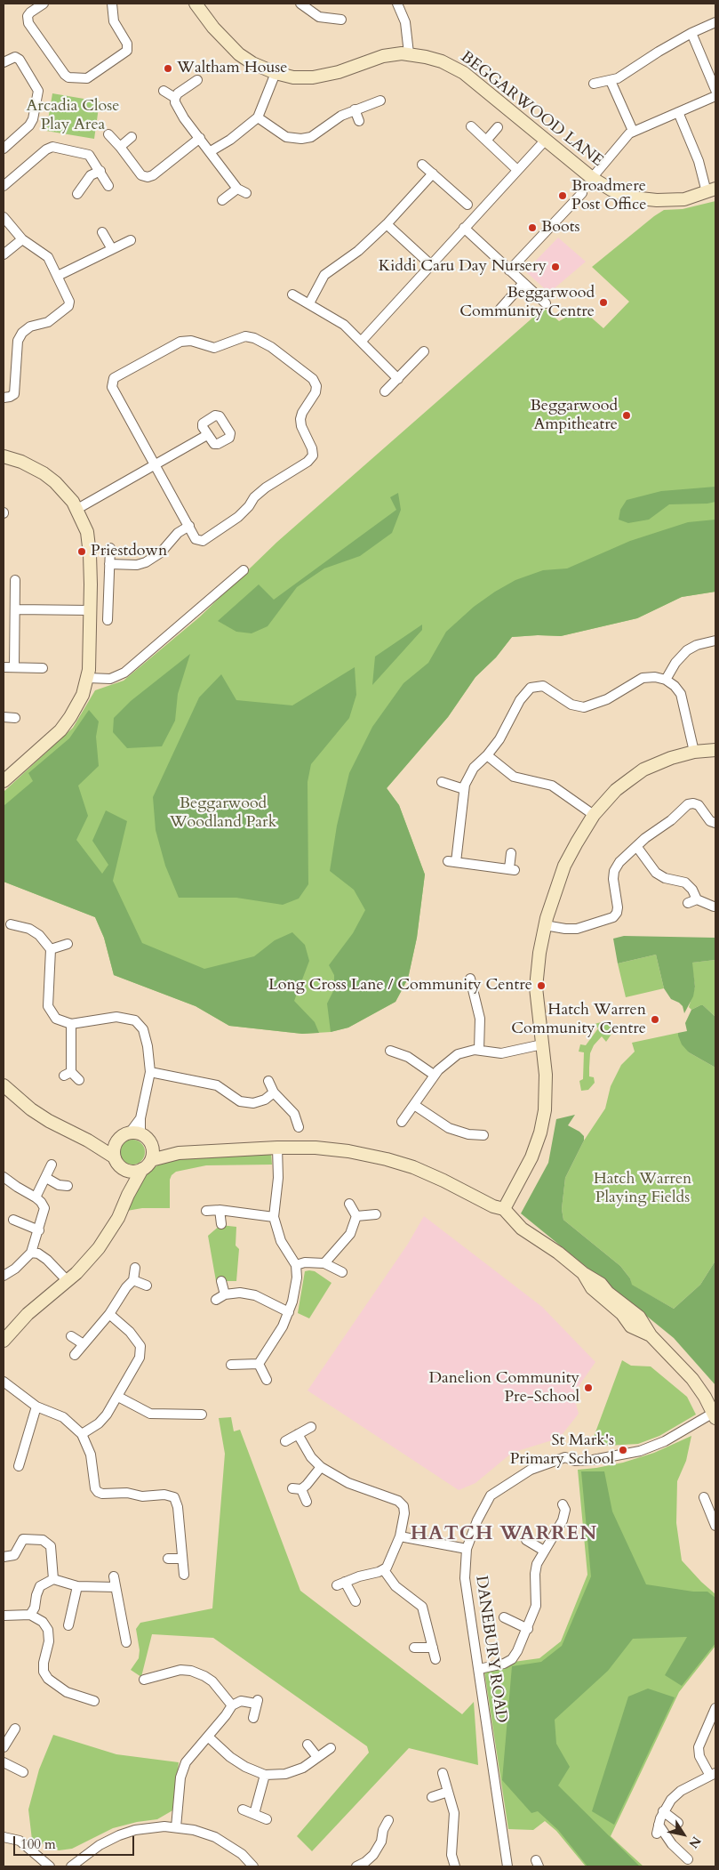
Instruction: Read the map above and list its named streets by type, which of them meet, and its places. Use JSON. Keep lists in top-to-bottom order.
{
  "streets": {
    "street": ["BEGGARWOOD LANE", "DANEBURY ROAD"]
  },
  "districts": ["HATCH WARREN"],
  "parks": ["Arcadia Close Play Area", "Beggarwood Woodland Park", "Hatch Warren Playing Fields"],
  "places": [
    "Waltham House",
    "Broadmere Post Office",
    "Boots",
    "Kiddi Caru Day Nursery",
    "Beggarwood Community Centre",
    "Beggarwood Ampitheatre",
    "Priestdown",
    "Long Cross Lane / Community Centre",
    "Hatch Warren Community Centre",
    "Danelion Community Pre-School",
    "St Mark's Primary School"
  ],
  "scale_bar": "100 m",
  "north": "bottom right"
}
